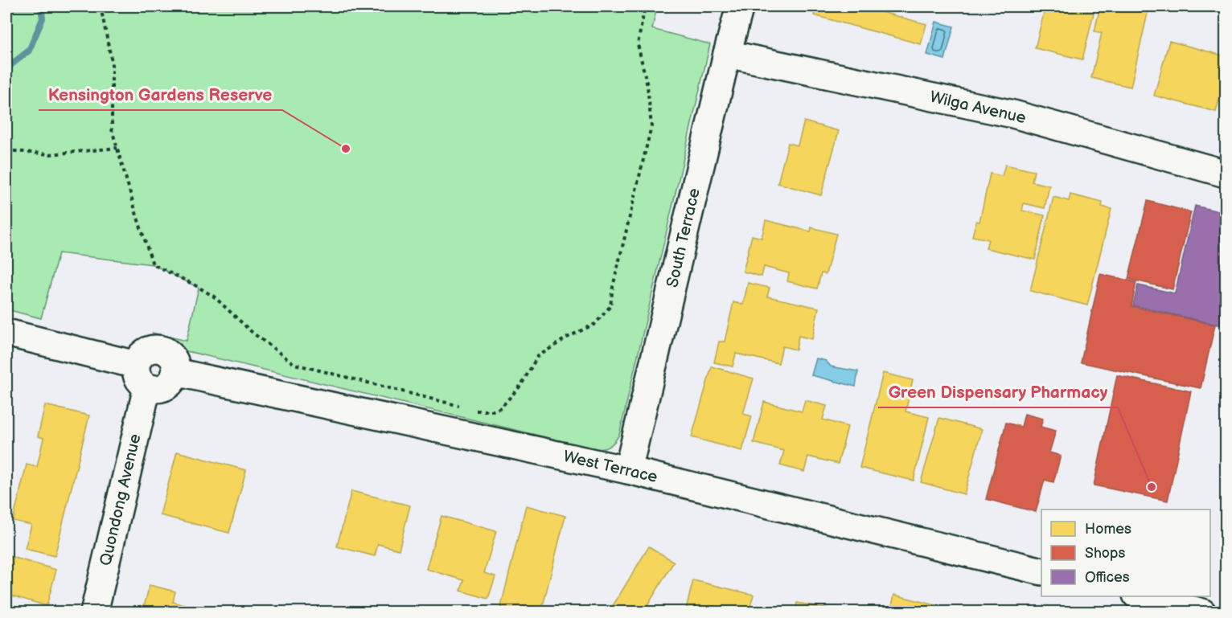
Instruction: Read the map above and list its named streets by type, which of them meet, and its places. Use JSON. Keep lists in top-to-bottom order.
{
  "streets": {
    "street": [
      "Wilga Avenue",
      "South Terrace",
      "West Terrace",
      "Quondong Avenue"
    ]
  },
  "crossings": [
    ["Wilga Avenue", "South Terrace"],
    ["South Terrace", "West Terrace"],
    ["West Terrace", "Quondong Avenue"]
  ],
  "places": ["Kensington Gardens Reserve", "Green Dispensary Pharmacy"],
  "legend": ["Homes", "Shops", "Offices"]
}
